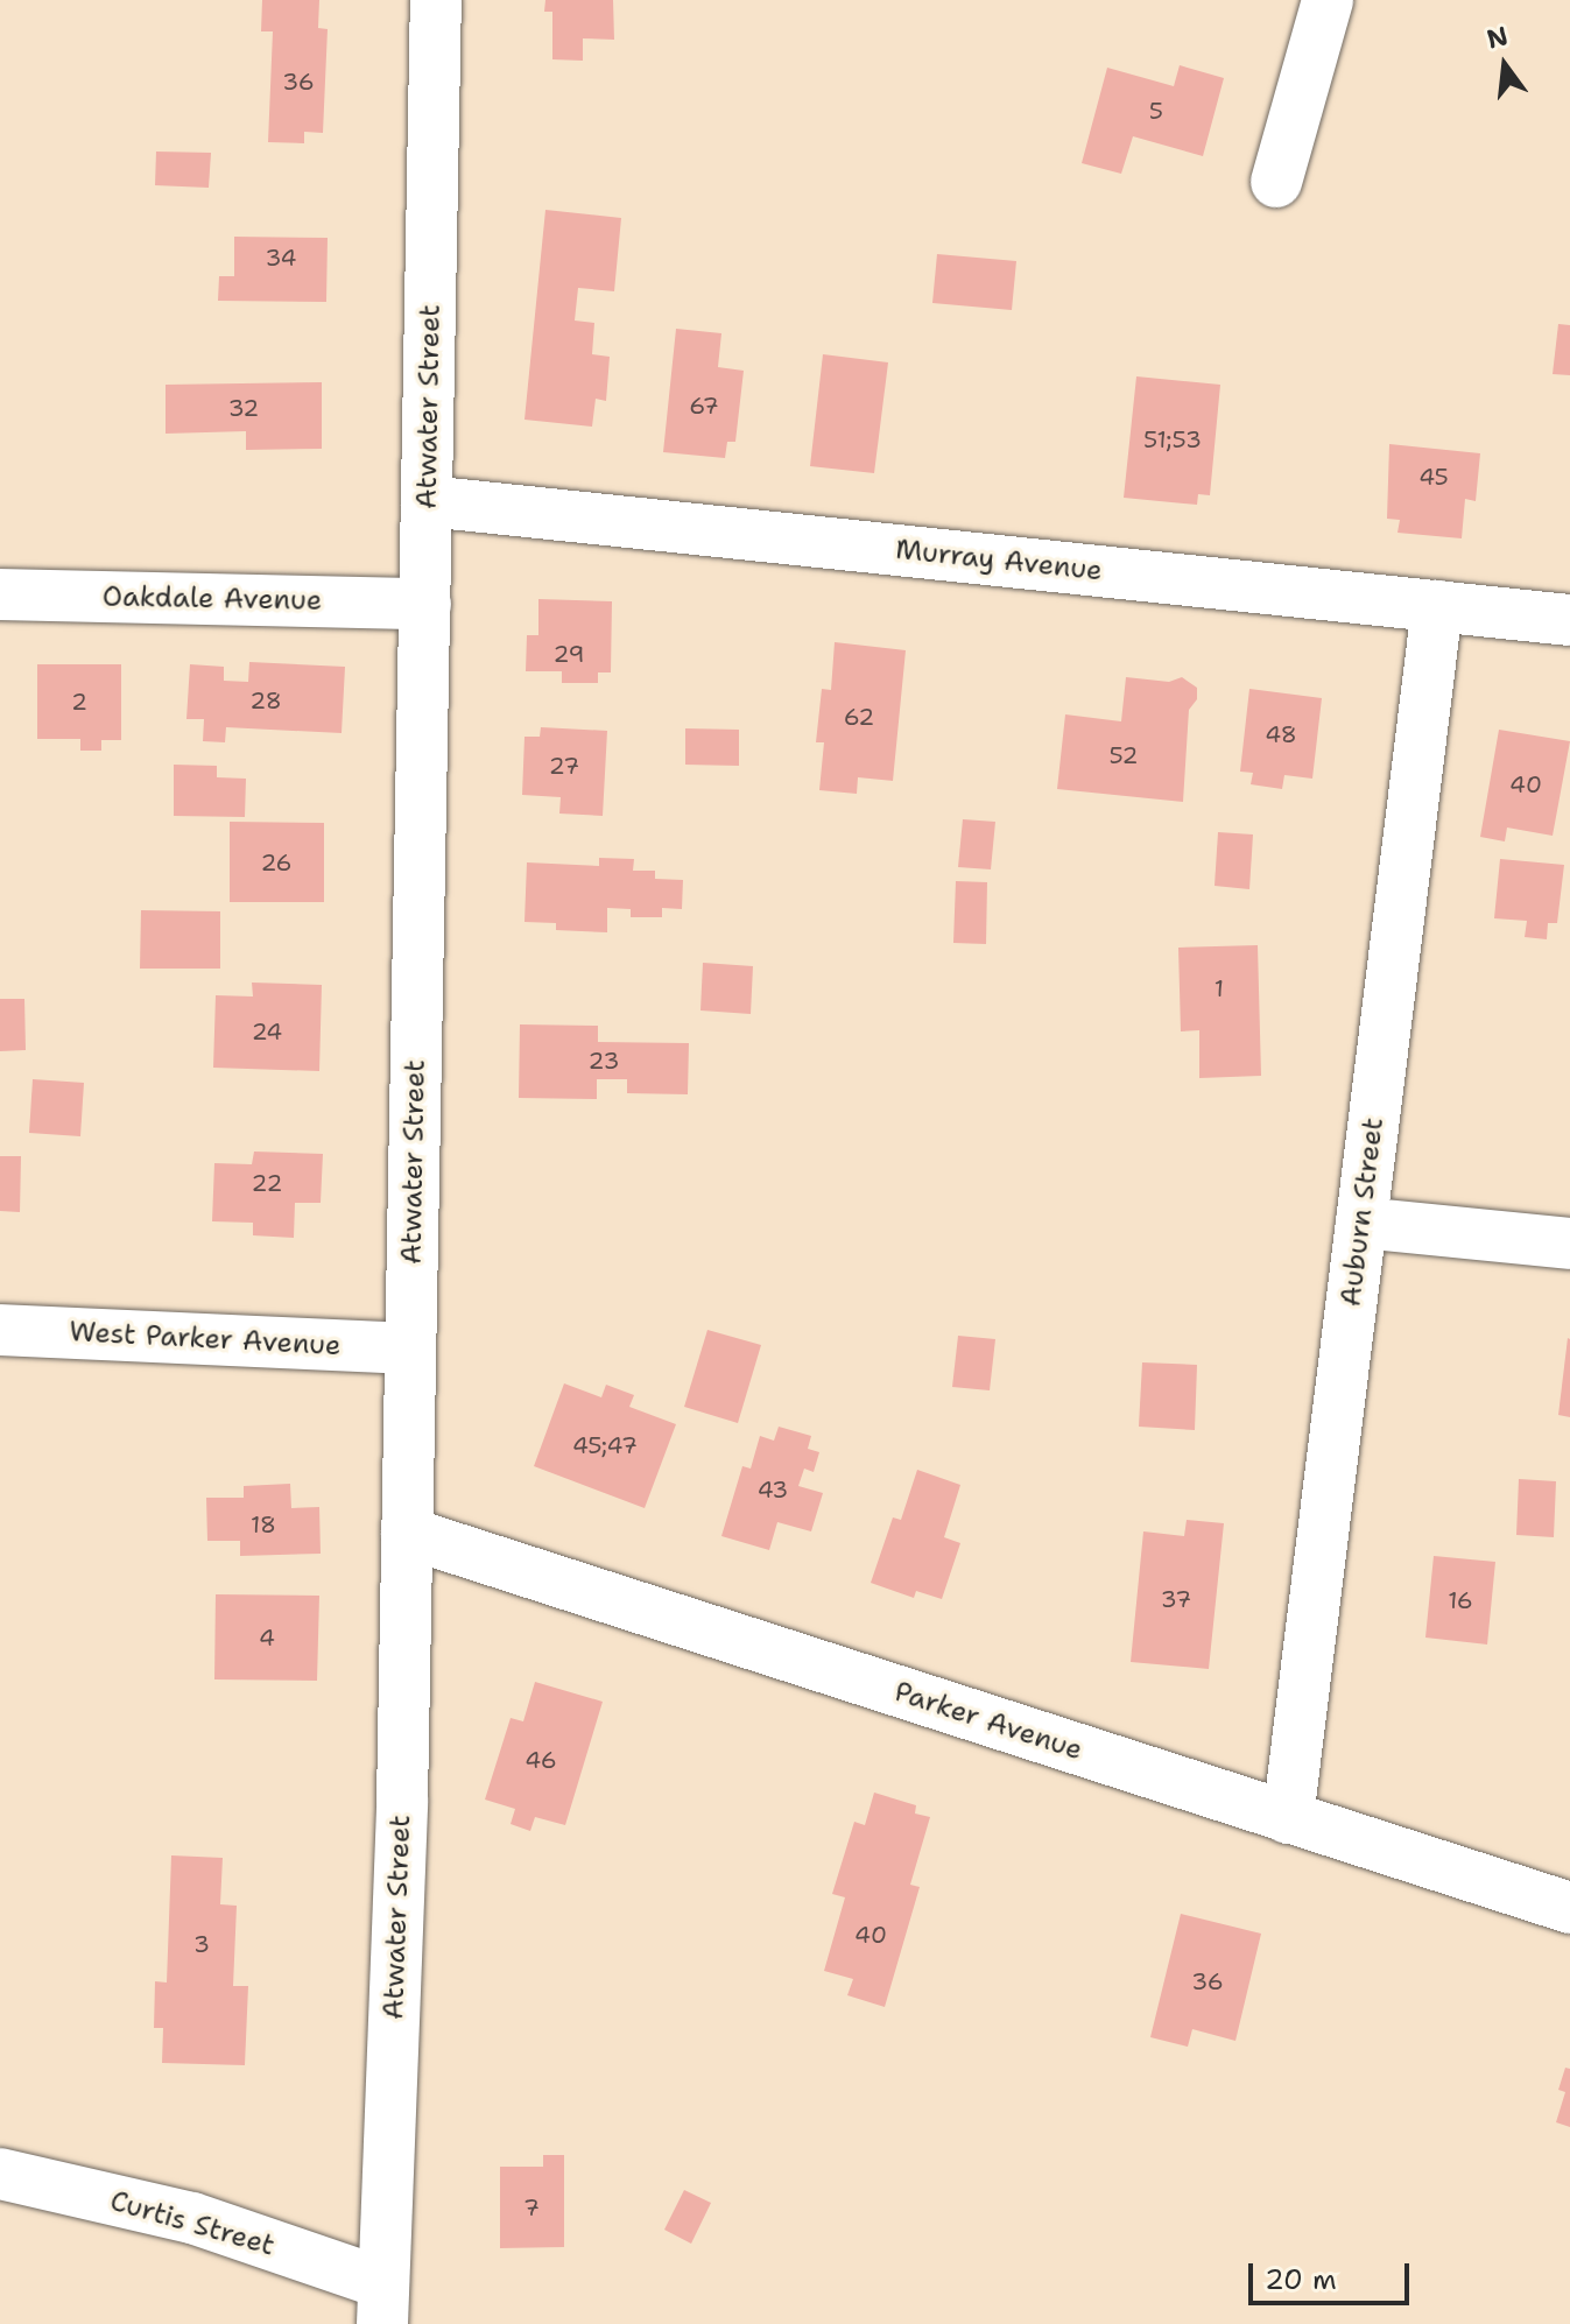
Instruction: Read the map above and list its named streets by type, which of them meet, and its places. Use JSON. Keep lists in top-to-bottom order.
{
  "streets": {
    "street": [
      "Atwater Street",
      "Murray Avenue",
      "Oakdale Avenue",
      "Auburn Street",
      "West Parker Avenue",
      "Parker Avenue",
      "Curtis Street"
    ]
  },
  "crossings": [
    ["Atwater Street", "Murray Avenue"],
    ["Atwater Street", "Oakdale Avenue"],
    ["Atwater Street", "West Parker Avenue"],
    ["Atwater Street", "Parker Avenue"],
    ["Atwater Street", "Curtis Street"],
    ["Murray Avenue", "Auburn Street"],
    ["Auburn Street", "Parker Avenue"]
  ],
  "house_numbers": [
    "36",
    "5",
    "34",
    "67",
    "32",
    "51;53",
    "45",
    "29",
    "28",
    "2",
    "62",
    "48",
    "52",
    "27",
    "40",
    "26",
    "1",
    "24",
    "23",
    "22",
    "45;47",
    "43",
    "18",
    "37",
    "16",
    "4",
    "46",
    "40",
    "3",
    "36",
    "7"
  ],
  "scale_bar": "20 m",
  "north": "top"
}
